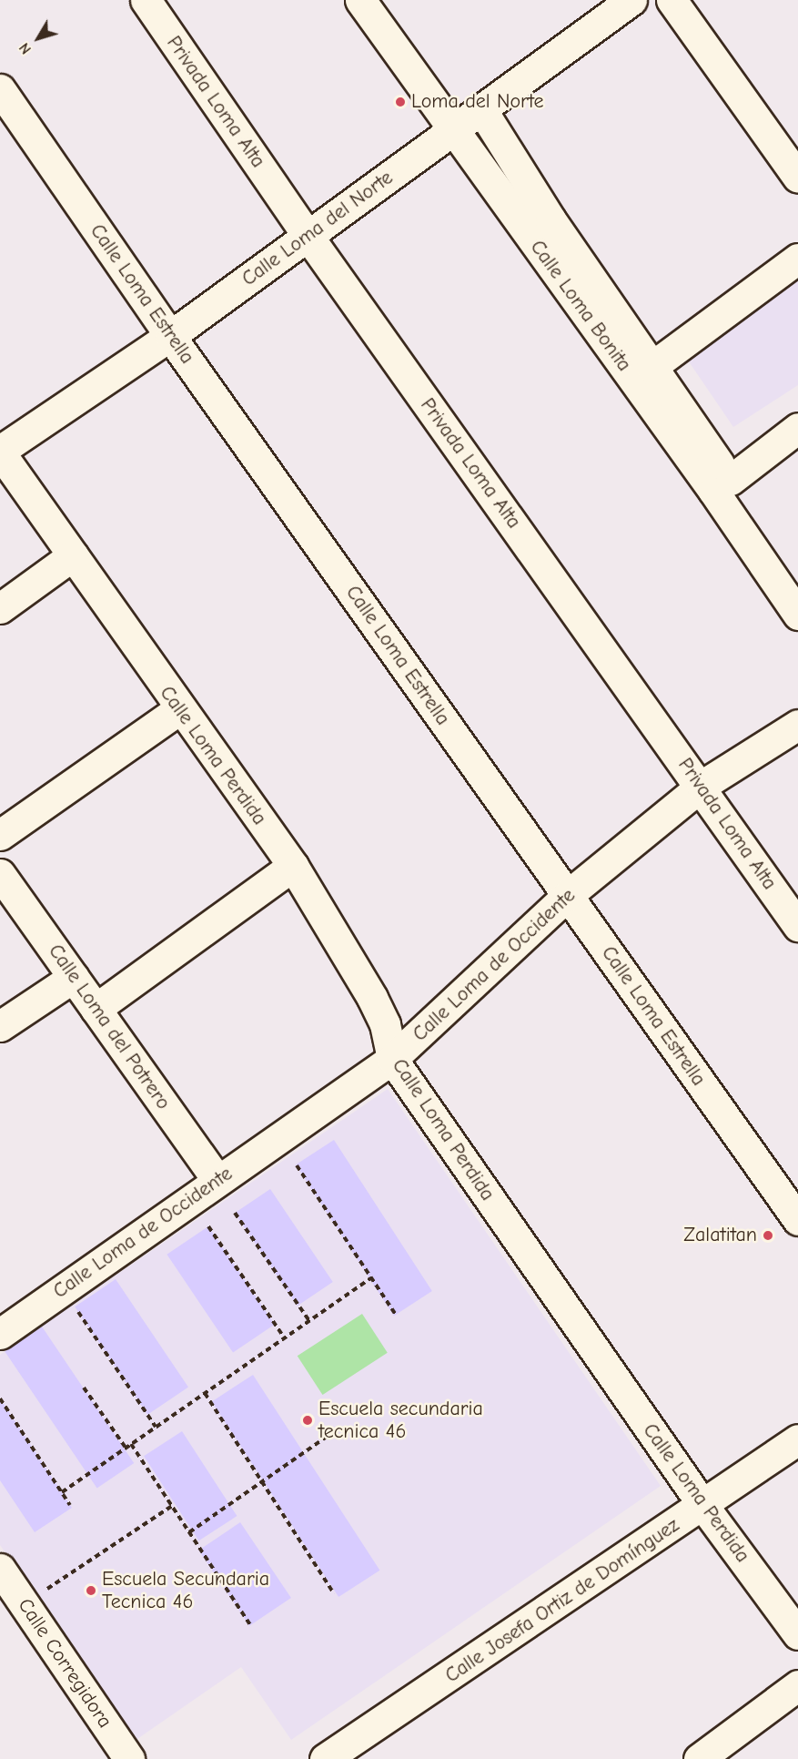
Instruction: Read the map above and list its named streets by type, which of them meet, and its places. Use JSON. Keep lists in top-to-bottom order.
{
  "streets": {
    "street": [
      "Privada Loma Alta",
      "Calle Loma del Norte",
      "Calle Loma Estrella",
      "Calle Loma Bonita",
      "Calle Loma Perdida",
      "Calle Loma de Occidente",
      "Calle Loma del Potrero",
      "Calle Josefa Ortiz de Domínguez",
      "Calle Corregidora"
    ]
  },
  "crossings": [
    ["Privada Loma Alta", "Calle Loma del Norte"],
    ["Privada Loma Alta", "Calle Loma de Occidente"],
    ["Calle Loma del Norte", "Calle Loma Estrella"],
    ["Calle Loma del Norte", "Calle Loma Bonita"],
    ["Calle Loma del Norte", "Calle Loma Perdida"],
    ["Calle Loma Estrella", "Calle Loma de Occidente"],
    ["Calle Loma Perdida", "Calle Loma de Occidente"],
    ["Calle Loma Perdida", "Calle Josefa Ortiz de Domínguez"],
    ["Calle Loma de Occidente", "Calle Loma del Potrero"]
  ],
  "places": [
    "Loma del Norte",
    "Zalatitan",
    "Escuela secundaria tecnica 46",
    "Escuela Secundaria Tecnica 46"
  ],
  "north": "bottom left"
}
